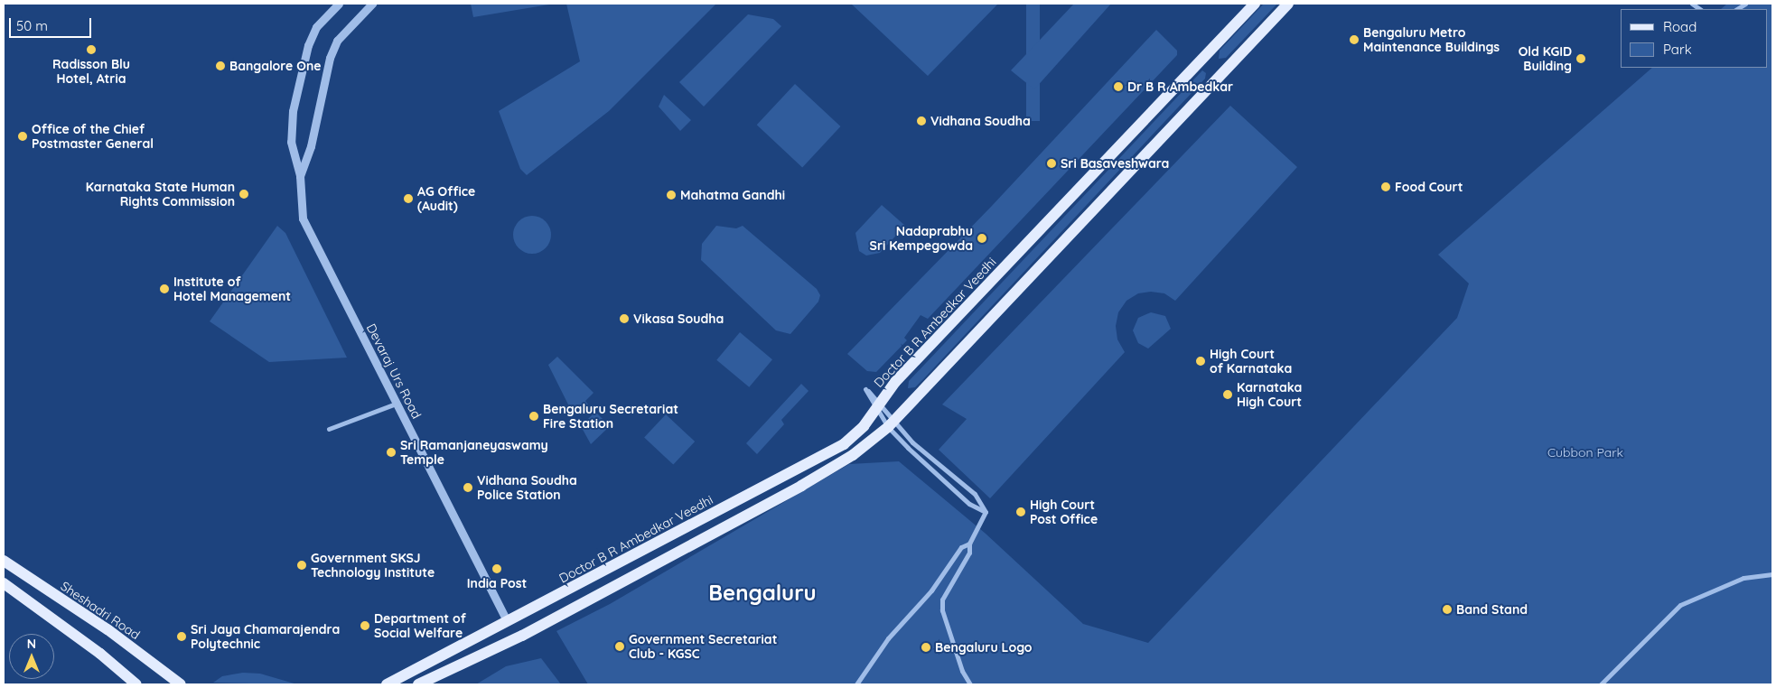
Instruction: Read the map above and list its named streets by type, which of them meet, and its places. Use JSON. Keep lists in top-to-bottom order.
{
  "streets": {
    "main road": ["Doctor B R Ambedkar Veedhi", "Sheshadri Road"],
    "street": ["Devaraj Urs Road"]
  },
  "crossings": [
    ["Doctor B R Ambedkar Veedhi", "Devaraj Urs Road"]
  ],
  "districts": ["Bengaluru"],
  "parks": ["Cubbon Park"],
  "places": [
    "Bengaluru Metro Maintenance Buildings",
    "Radisson Blu Hotel, Atria",
    "Old KGID Building",
    "Bangalore One",
    "Dr B R Ambedkar",
    "Vidhana Soudha",
    "Office of the Chief Postmaster General",
    "Sri Basaveshwara",
    "Food Court",
    "Karnataka State Human Rights Commission",
    "Mahatma Gandhi",
    "AG Office (Audit)",
    "Nadaprabhu Sri Kempegowda",
    "Institute of Hotel Management",
    "Vikasa Soudha",
    "High Court of Karnataka",
    "Karnataka High Court",
    "Bengaluru Secretariat Fire Station",
    "Sri Ramanjaneyaswamy Temple",
    "Vidhana Soudha Police Station",
    "High Court Post Office",
    "Government SKSJ Technology Institute",
    "India Post",
    "Band Stand",
    "Department of Social Welfare",
    "Sri Jaya Chamarajendra Polytechnic",
    "Government Secretariat Club - KGSC",
    "Bengaluru Logo"
  ],
  "legend": ["Road", "Park"],
  "scale_bar": "50 m",
  "north": "top"
}
